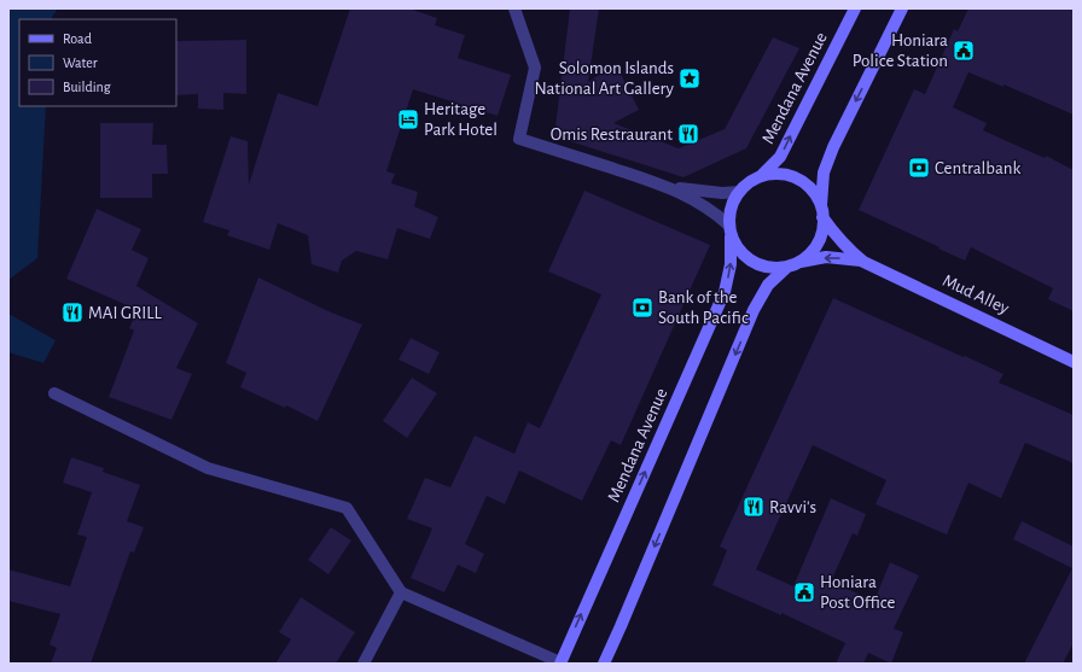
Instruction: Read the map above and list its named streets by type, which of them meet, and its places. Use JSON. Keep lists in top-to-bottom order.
{
  "streets": {
    "main road": ["Mendana Avenue", "Mud Alley"]
  },
  "crossings": [
    ["Mendana Avenue", "Mud Alley"]
  ],
  "places": {
    "public building": ["Honiara Police Station", "Honiara Post Office"],
    "place": ["Solomon Islands National Art Gallery"],
    "hotel": ["Heritage Park Hotel"],
    "restaurant": ["Omis Restraurant", "MAI GRILL", "Ravvi's"],
    "bank": ["Centralbank", "Bank of the South Pacific"]
  },
  "legend": ["Road", "Water", "Building"]
}
